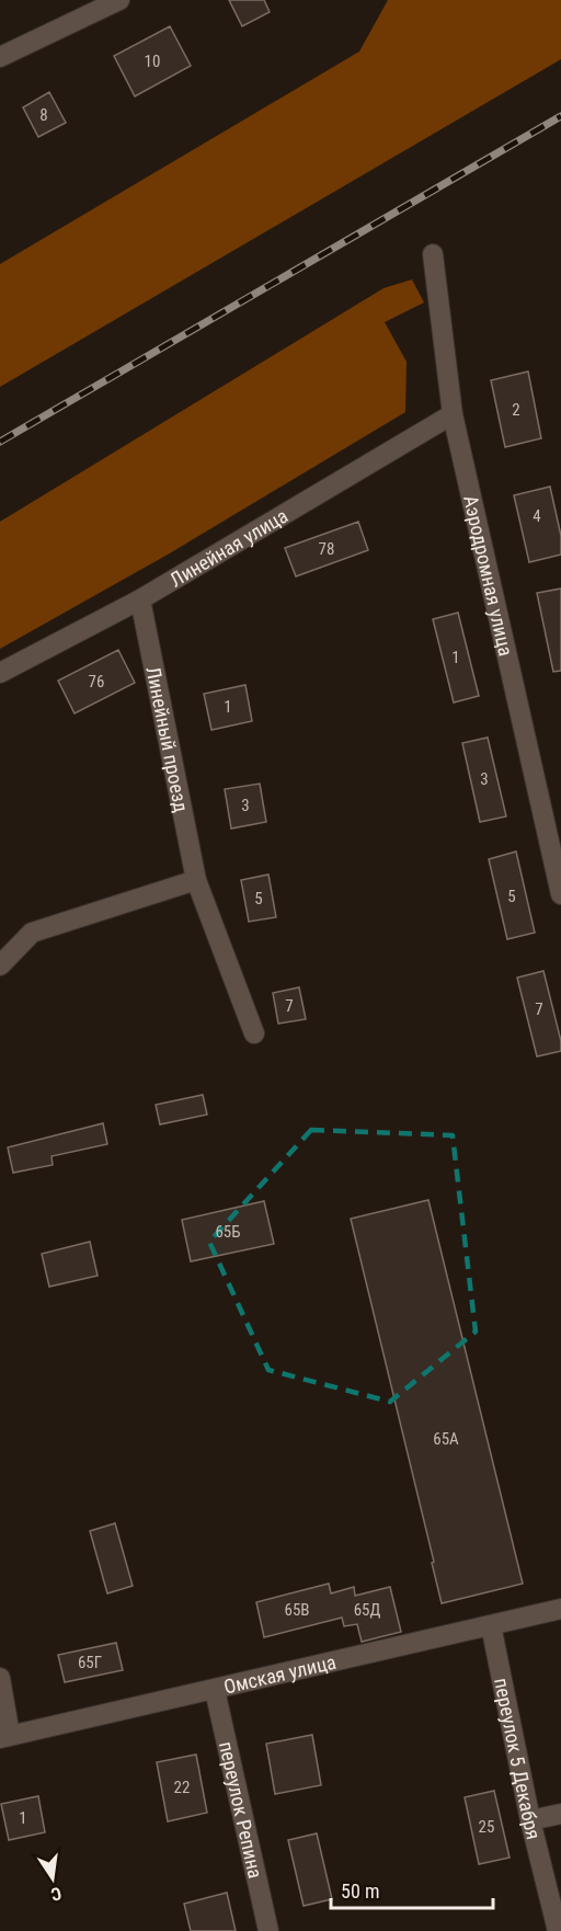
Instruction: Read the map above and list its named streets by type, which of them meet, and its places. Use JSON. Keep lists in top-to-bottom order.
{
  "streets": {
    "street": [
      "Линейная улица",
      "Аэродромная улица",
      "Линейный проезд",
      "Омская улица",
      "переулок 5 Декабря",
      "переулок Репина"
    ]
  },
  "crossings": [
    ["Линейная улица", "Аэродромная улица"],
    ["Линейная улица", "Линейный проезд"],
    ["Омская улица", "переулок 5 Декабря"],
    ["Омская улица", "переулок Репина"]
  ],
  "house_numbers": [
    "10",
    "8",
    "2",
    "4",
    "78",
    "1",
    "76",
    "1",
    "3",
    "3",
    "5",
    "5",
    "7",
    "7",
    "65Б",
    "65А",
    "65В",
    "65Д",
    "65Г",
    "22",
    "1",
    "25"
  ],
  "scale_bar": "50 m",
  "north": "bottom"
}
